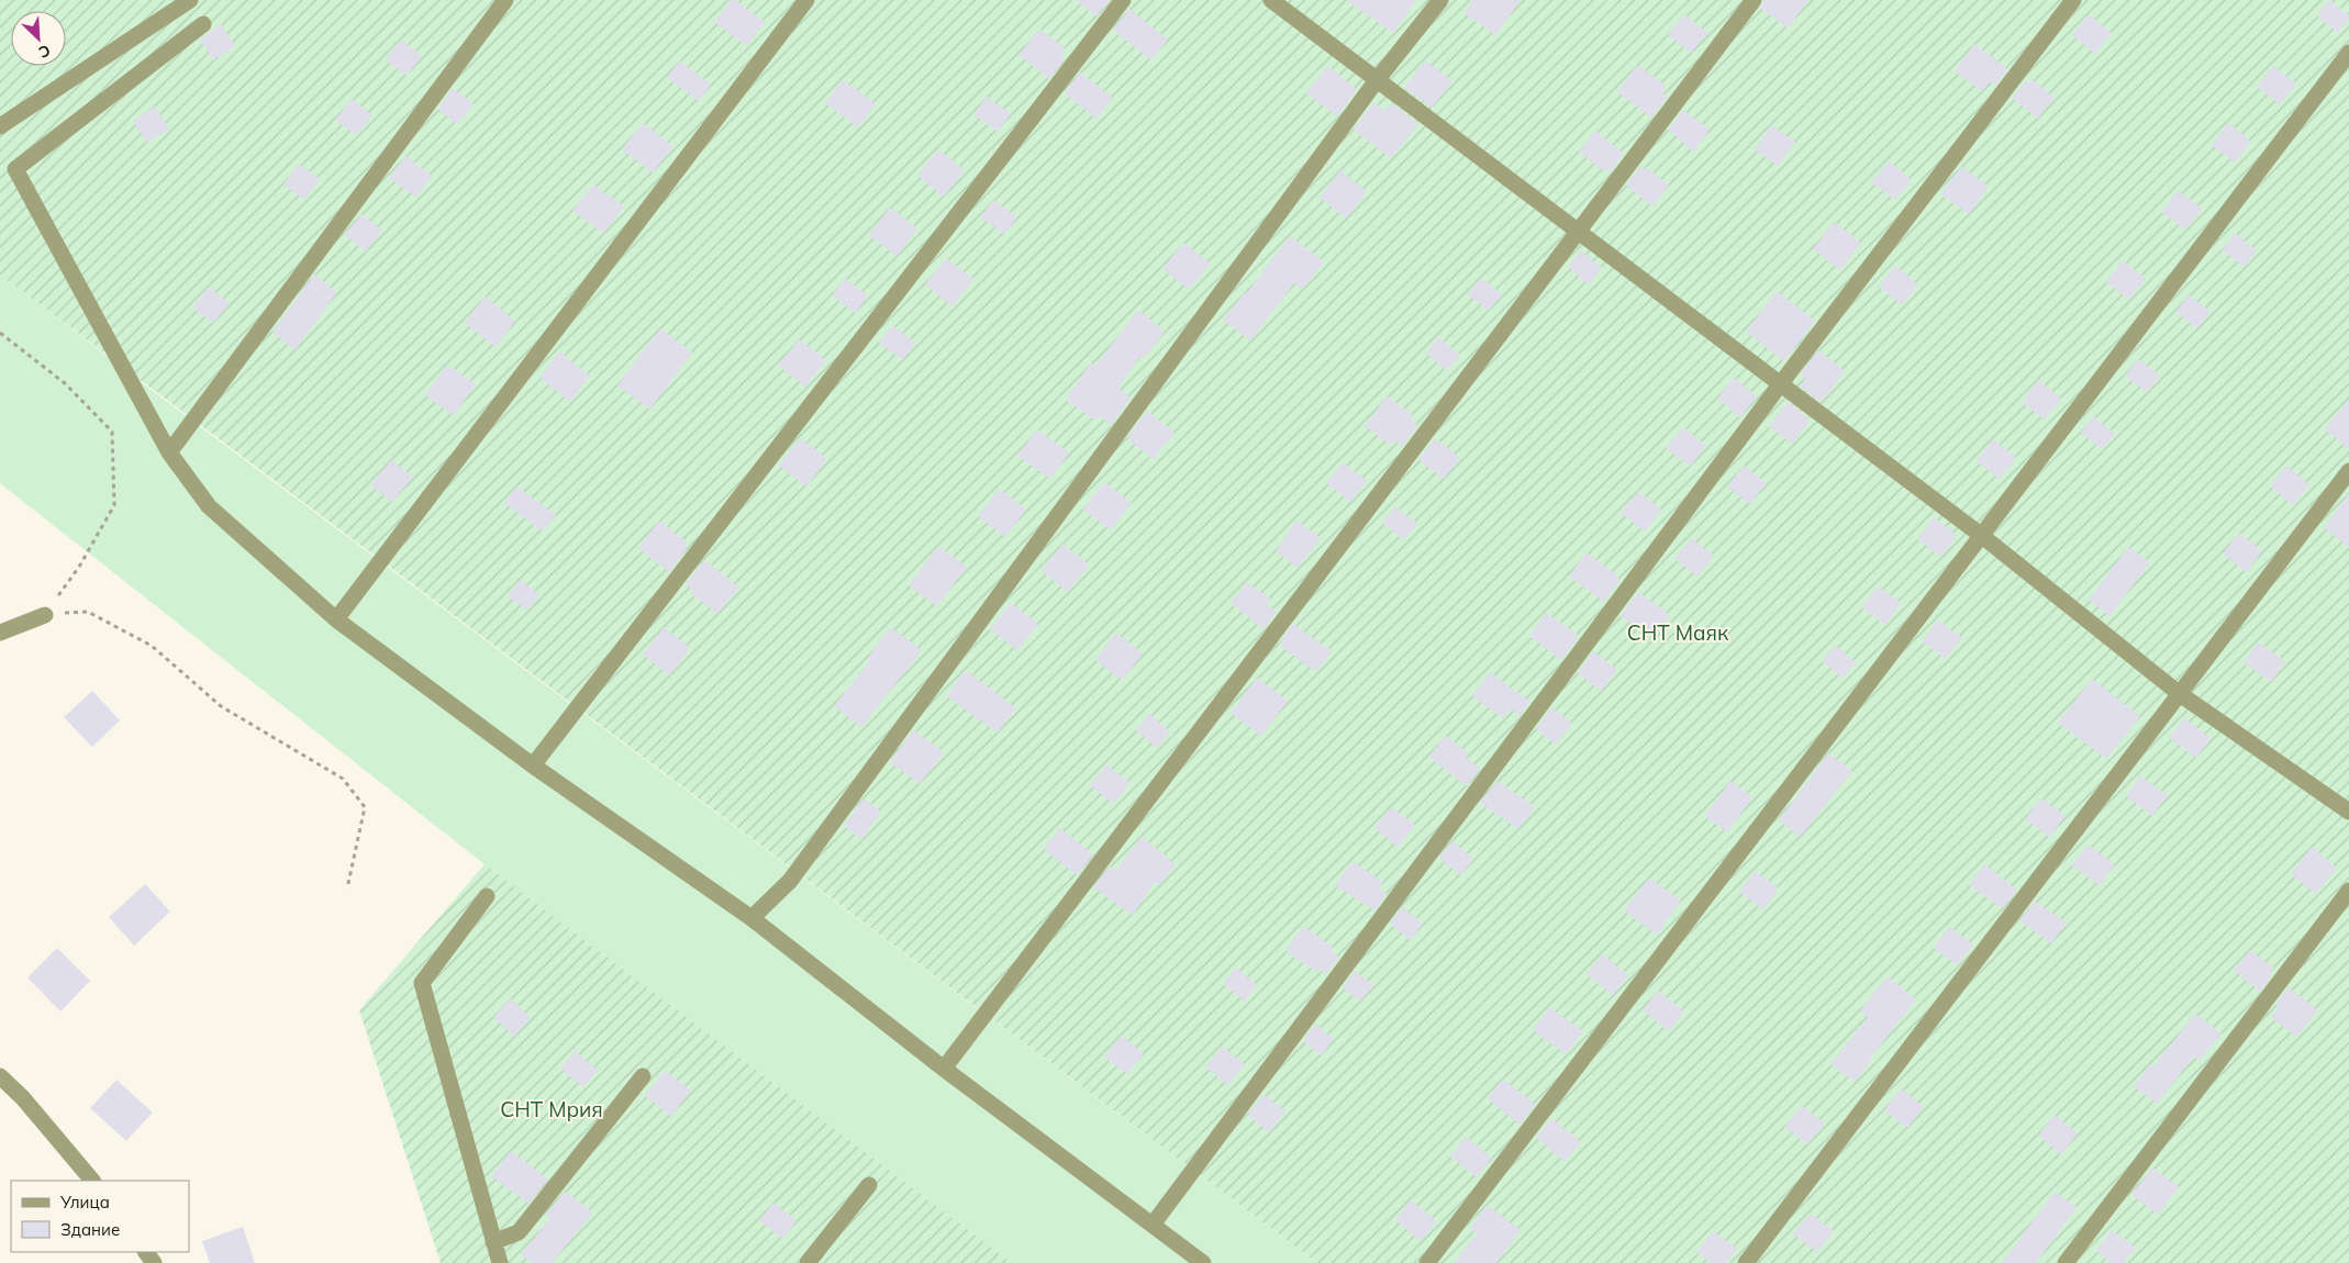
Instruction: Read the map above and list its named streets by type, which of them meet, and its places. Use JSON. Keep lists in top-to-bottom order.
{
  "parks": ["СНТ Маяк", "СНТ Мрия"],
  "legend": ["Улица", "Здание"],
  "north": "bottom right"
}
